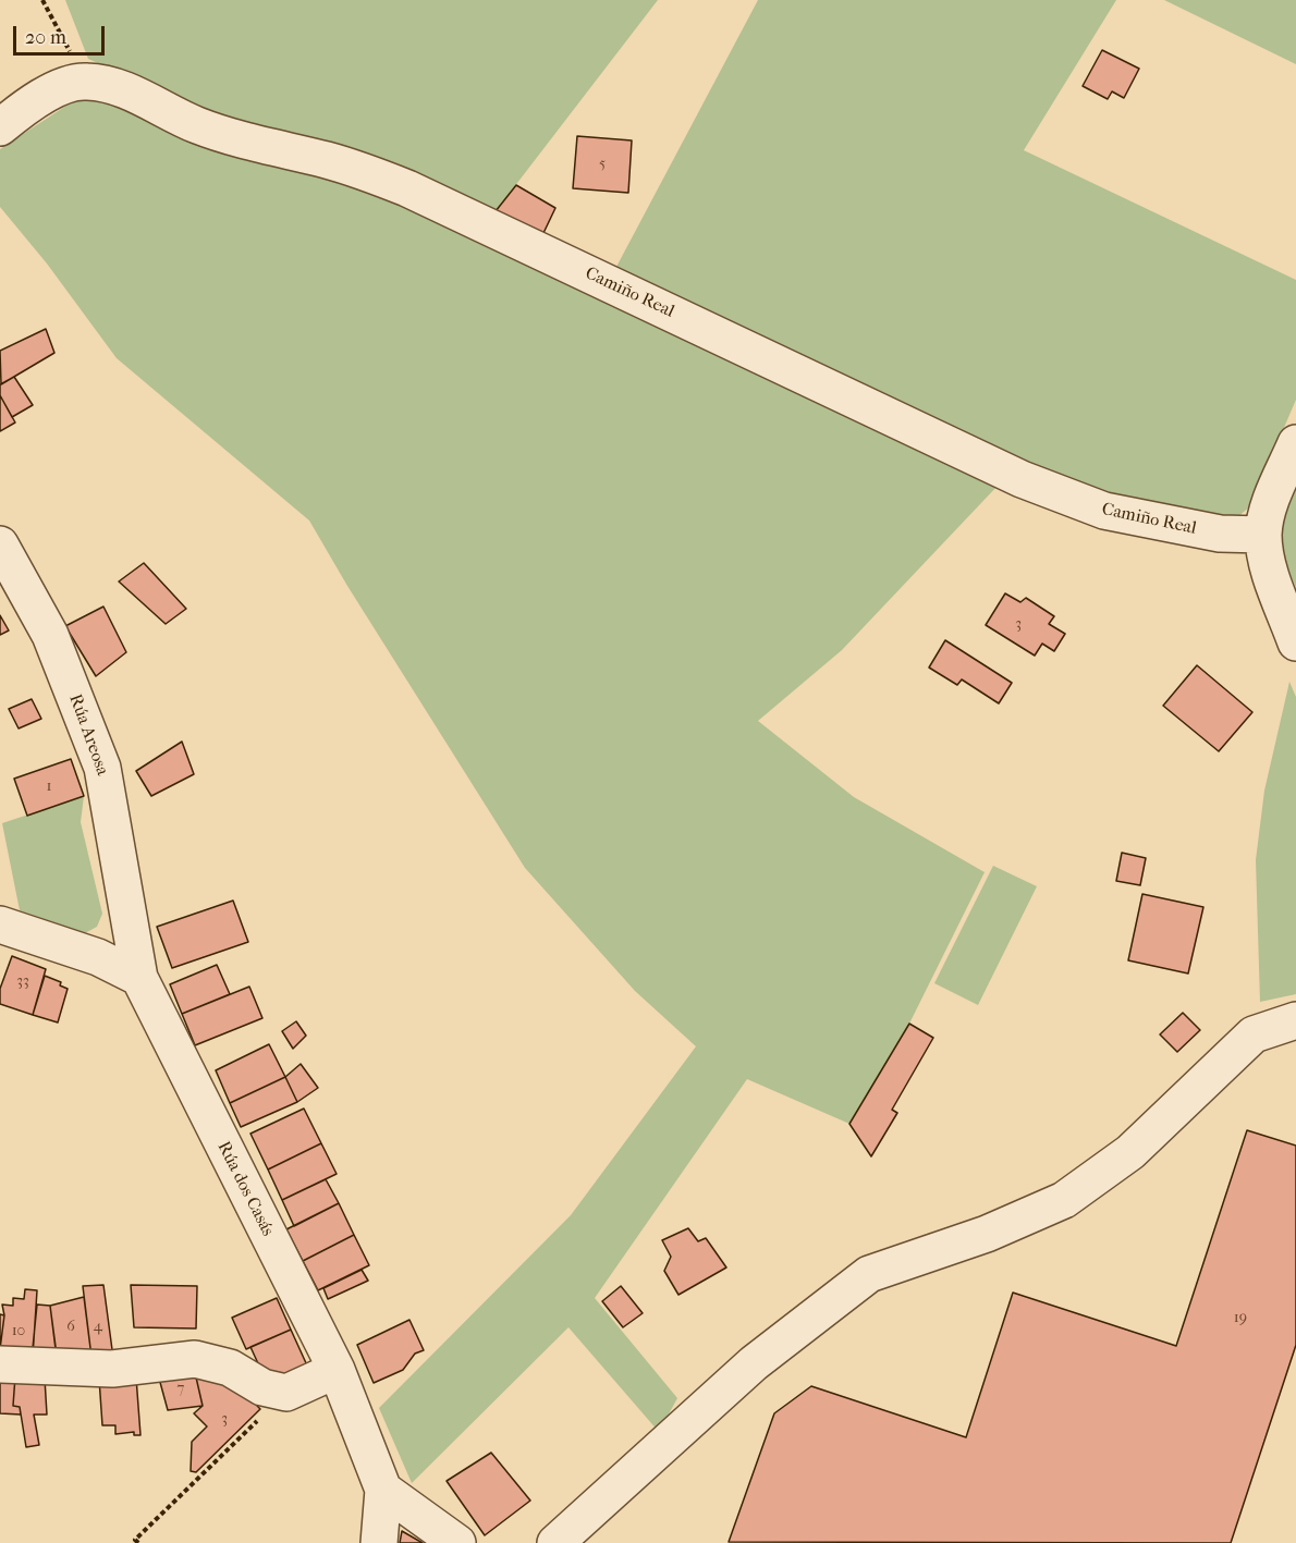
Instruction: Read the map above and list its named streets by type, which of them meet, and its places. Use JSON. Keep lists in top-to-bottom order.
{
  "streets": {
    "street": ["Camiño Real", "Rúa Areosa", "Rúa dos Casás"]
  },
  "crossings": [
    ["Rúa Areosa", "Rúa dos Casás"]
  ],
  "house_numbers": [
    "5",
    "3",
    "1",
    "33",
    "19",
    "6",
    "4",
    "10",
    "7",
    "3"
  ],
  "scale_bar": "20 m"
}
